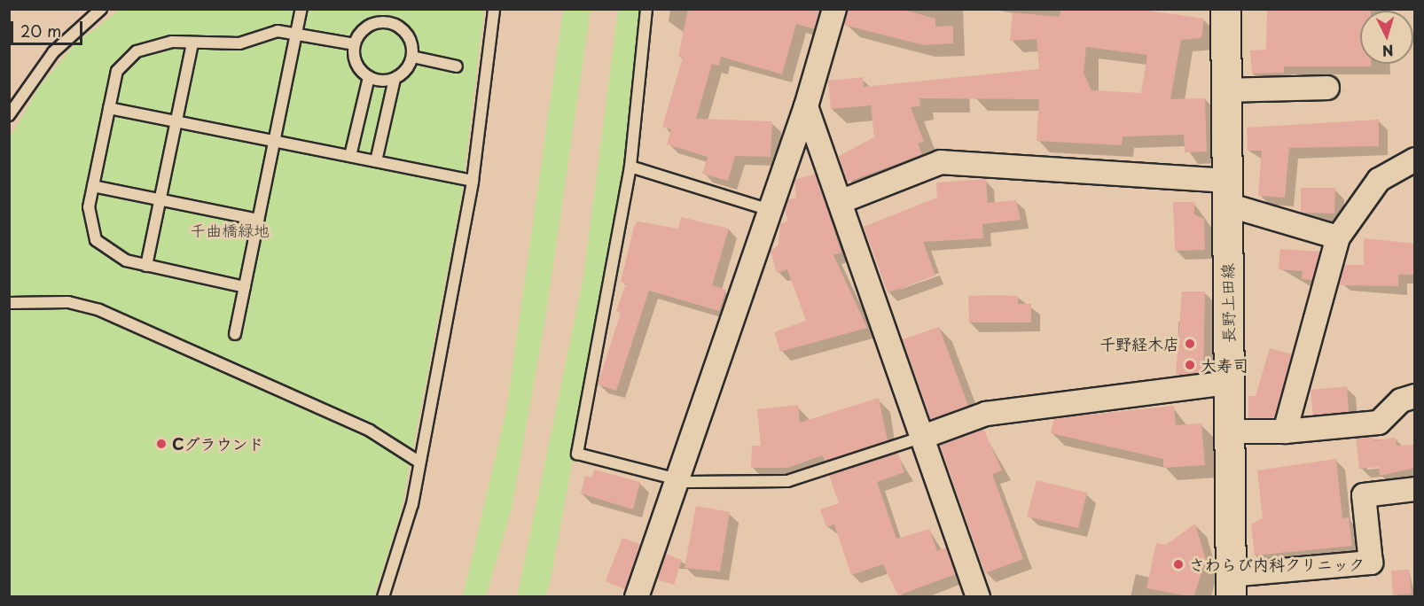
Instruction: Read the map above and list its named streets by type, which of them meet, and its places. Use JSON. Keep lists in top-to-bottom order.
{
  "streets": {
    "main road": ["長野上田線"]
  },
  "parks": ["千曲橋緑地"],
  "places": [
    "千野経木店",
    "大寿司",
    "Cグラウンド",
    "さわらび内科クリニック"
  ],
  "scale_bar": "20 m",
  "north": "bottom"
}
